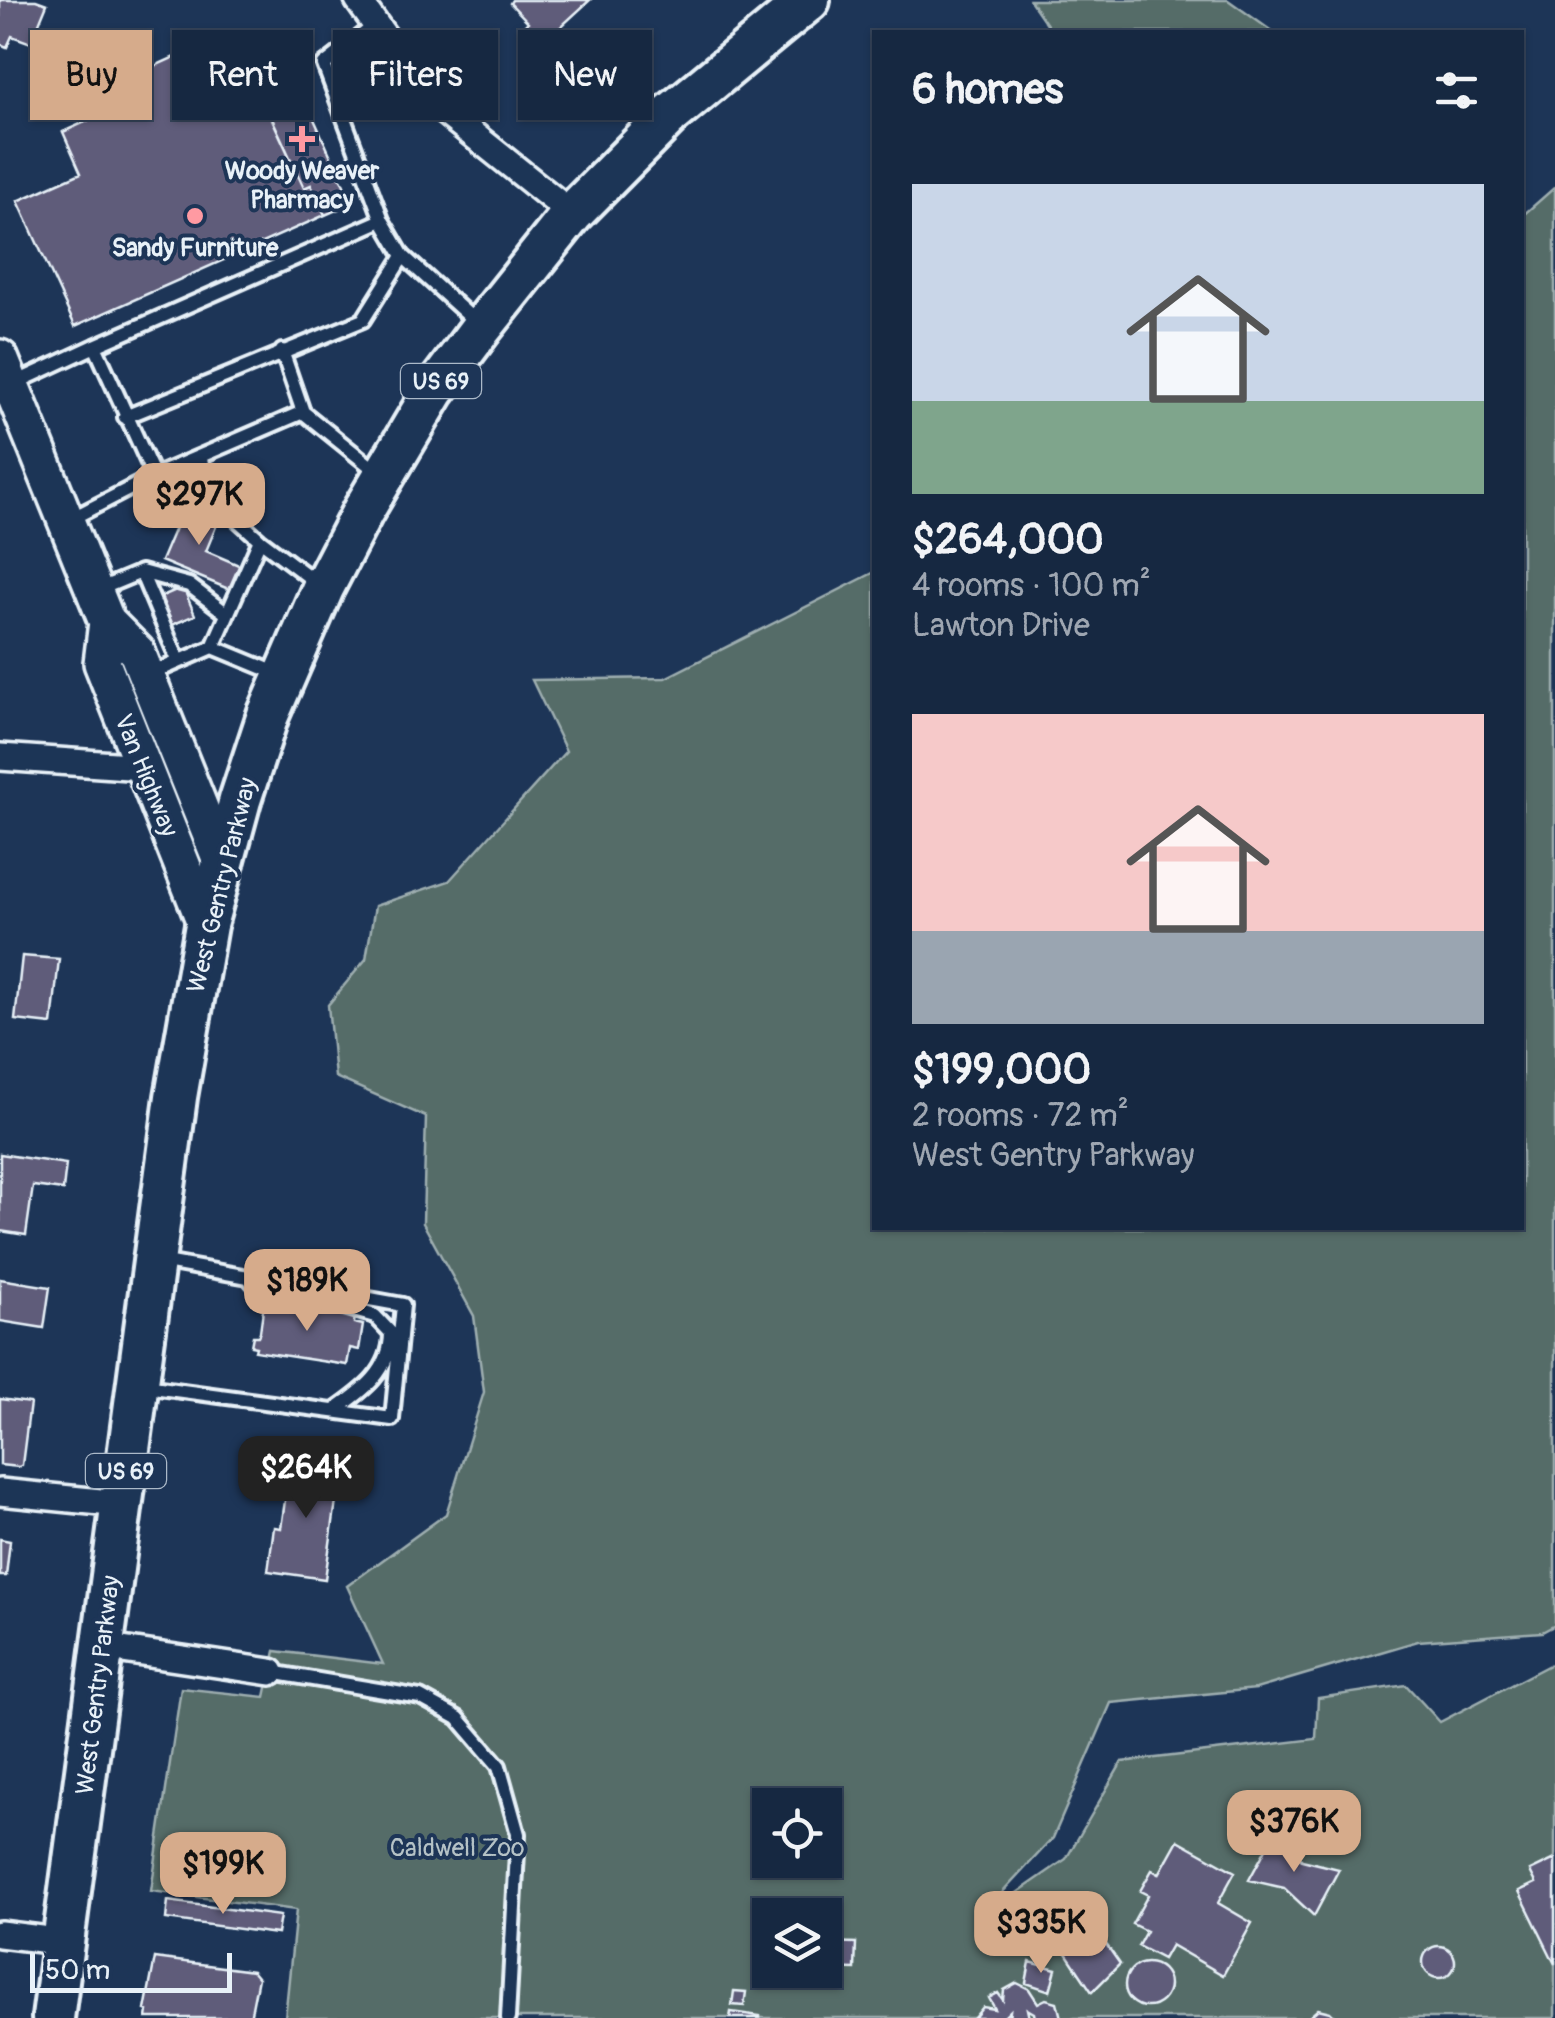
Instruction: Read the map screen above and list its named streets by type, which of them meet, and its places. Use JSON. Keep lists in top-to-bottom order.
{
  "streets": {
    "main road": ["US 69", "Van Highway", "West Gentry Parkway"]
  },
  "crossings": [
    ["Van Highway", "West Gentry Parkway"]
  ],
  "parks": ["Caldwell Zoo"],
  "places": {
    "health": ["Woody Weaver Pharmacy"],
    "other": ["Sandy Furniture"]
  },
  "scale_bar": "50 m",
  "page": {
    "chip": [
      "Buy",
      "Rent",
      "Filters",
      "New"
    ],
    "heading": "6 homes",
    "list": [
      {
        "name": "$264,000",
        "note": "4 rooms · 100 m² · Lawton Drive"
      },
      {
        "name": "$199,000",
        "note": "2 rooms · 72 m² · West Gentry Parkway"
      }
    ],
    "price": [
      "$297K",
      "$189K",
      "$264K",
      "$376K",
      "$199K",
      "$335K"
    ],
    "scale": "50 m"
  }
}
